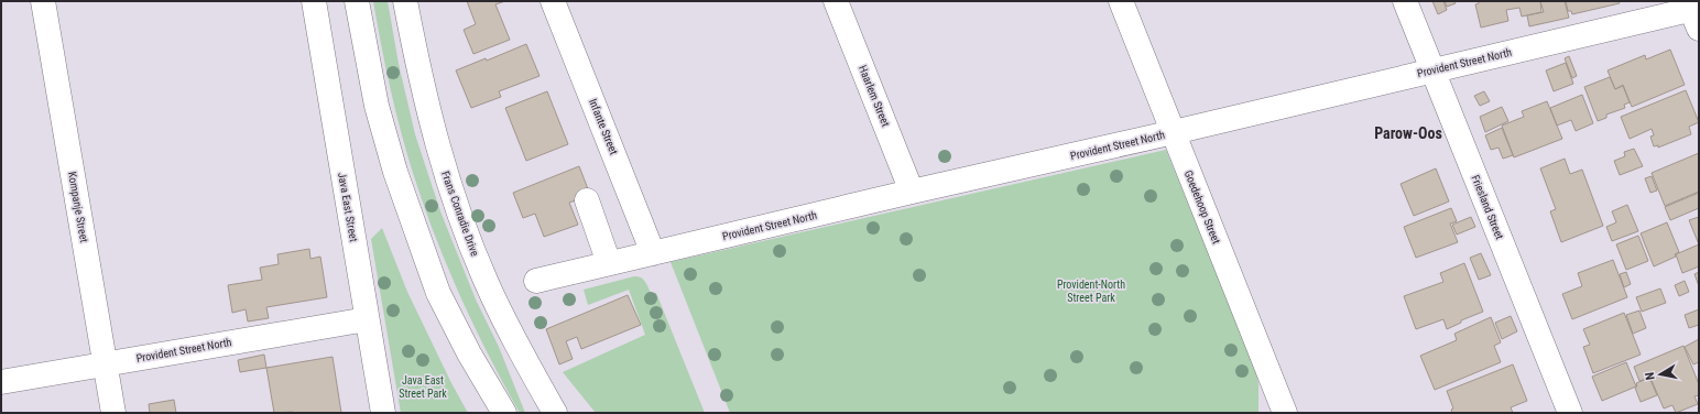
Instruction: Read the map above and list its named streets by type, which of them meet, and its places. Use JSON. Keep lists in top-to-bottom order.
{
  "streets": {
    "street": [
      "Provident Street North",
      "Haarlem Street",
      "Infante Street",
      "Kompanje Street",
      "Java East Street",
      "Goedehoop Street",
      "Friesland Street",
      "Frans Conradie Drive"
    ]
  },
  "crossings": [
    ["Provident Street North", "Haarlem Street"],
    ["Provident Street North", "Infante Street"],
    ["Provident Street North", "Kompanje Street"],
    ["Provident Street North", "Java East Street"],
    ["Provident Street North", "Goedehoop Street"],
    ["Provident Street North", "Friesland Street"]
  ],
  "districts": ["Parow-Oos"],
  "parks": ["Provident-North Street Park", "Java East Street Park"],
  "north": "left"
}
